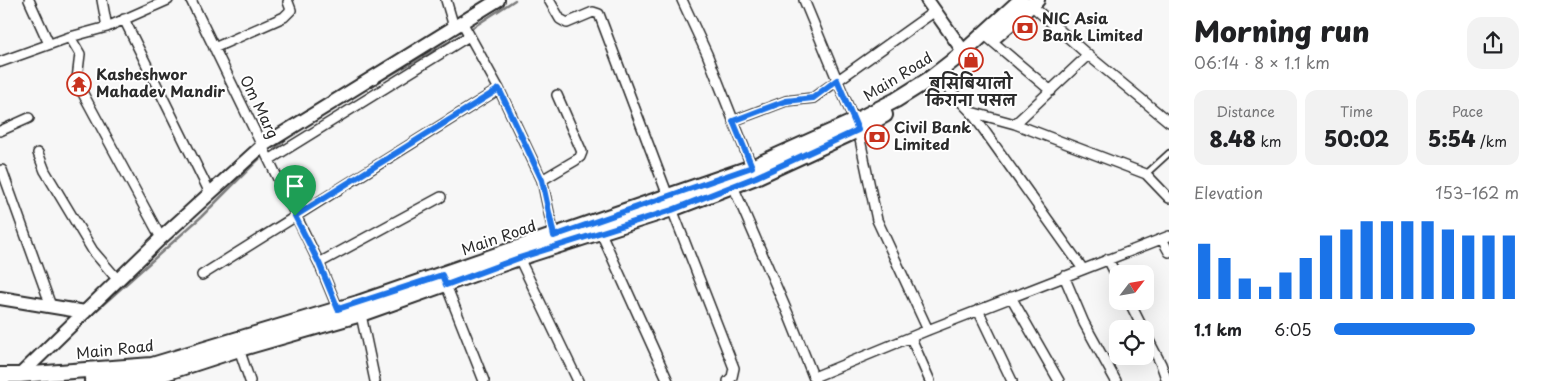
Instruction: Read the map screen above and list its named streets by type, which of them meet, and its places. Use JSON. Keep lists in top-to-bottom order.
{
  "streets": {
    "main road": ["Main Road"],
    "street": ["Om Marg"]
  },
  "crossings": [
    ["Main Road", "Om Marg"]
  ],
  "places": {
    "bank": ["NIC Asia Bank Limited", "Civil Bank Limited"],
    "shop": ["बसिबियालो किराना पसल"],
    "temple": ["Kasheshwor Mahadev Mandir"]
  },
  "north": "top right",
  "page": {
    "heading": ["Morning run", "06:14 · 8 × 1.1 km"],
    "stats": [
      ["Distance", "8.48 km"],
      ["Time", "50:02"],
      ["Pace", "5:54 /km"]
    ],
    "chart": ["Elevation", "153–162 m"],
    "list": [
      {
        "name": "1.1 km",
        "note": "6:05"
      }
    ]
  }
}
